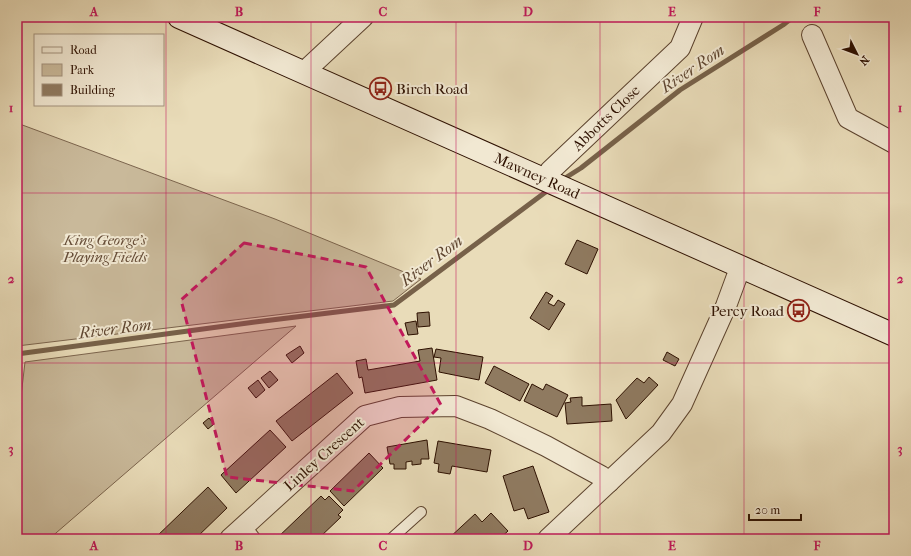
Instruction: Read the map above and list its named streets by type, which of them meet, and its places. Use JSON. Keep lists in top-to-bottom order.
{
  "streets": {
    "street": ["Abbotts Close", "Mawney Road", "Linley Crescent"]
  },
  "crossings": [
    ["Abbotts Close", "Mawney Road"]
  ],
  "water": ["River Rom"],
  "parks": ["King George's Playing Fields"],
  "places": {
    "bus stop": ["Birch Road", "Percy Road"]
  },
  "legend": ["Road", "Park", "Building"],
  "scale_bar": "20 m",
  "north": "bottom right",
  "grid": {
    "columns": [
      "A",
      "B",
      "C",
      "D",
      "E",
      "F"
    ],
    "rows": ["1", "2", "3"]
  }
}
